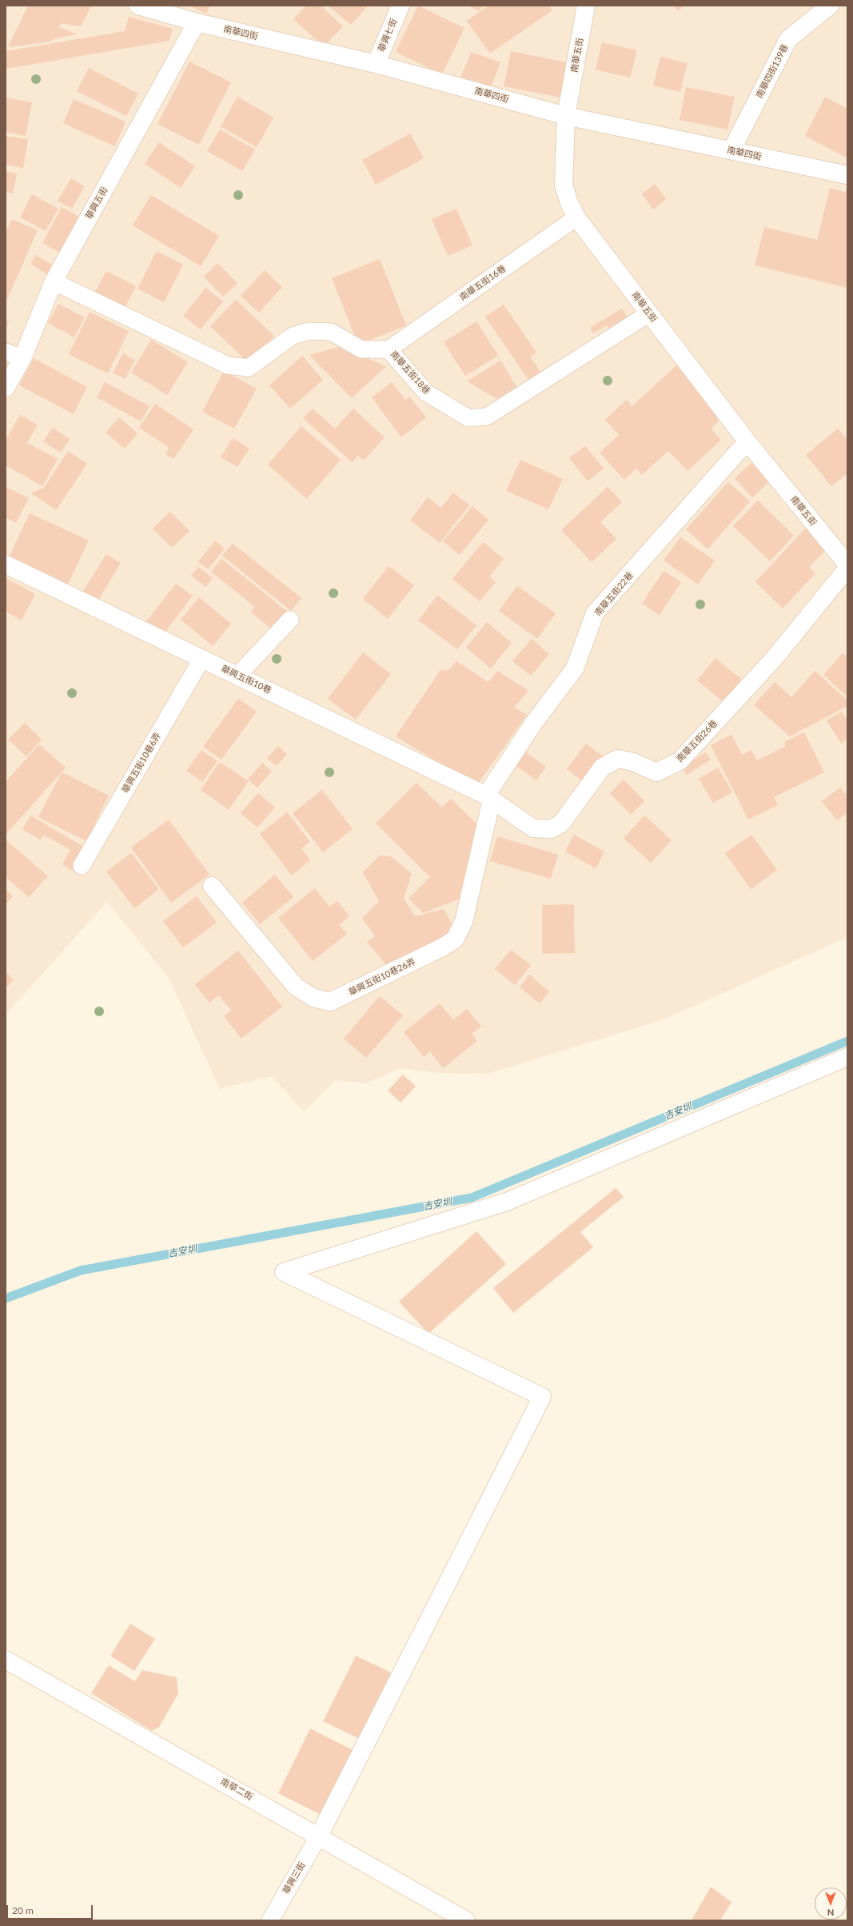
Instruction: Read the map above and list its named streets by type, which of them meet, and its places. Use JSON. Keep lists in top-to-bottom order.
{
  "streets": {
    "street": [
      "南華四街",
      "華興七街",
      "南華五街",
      "南華四街139巷",
      "華興五街",
      "南華五街22巷",
      "華興五街10巷",
      "南華五街26巷",
      "華興五街10巷26弄",
      "南華二街"
    ],
    "lane": [
      "南華五街16巷",
      "南華五街18巷",
      "華興五街10巷6弄",
      "華興三街"
    ]
  },
  "crossings": [
    ["南華四街", "華興七街"],
    ["南華四街", "南華五街"],
    ["南華四街", "南華四街139巷"],
    ["南華四街", "華興五街"],
    ["南華五街", "南華五街16巷"],
    ["南華五街", "南華五街18巷"],
    ["南華五街", "南華五街22巷"],
    ["華興五街", "南華五街18巷"],
    ["南華五街16巷", "南華五街18巷"],
    ["南華五街22巷", "華興五街10巷"],
    ["南華五街22巷", "南華五街26巷"],
    ["南華五街22巷", "華興五街10巷26弄"],
    ["華興五街10巷", "南華五街26巷"],
    ["華興五街10巷", "華興五街10巷6弄"],
    ["華興五街10巷", "華興五街10巷26弄"],
    ["南華五街26巷", "華興五街10巷26弄"],
    ["南華二街", "華興三街"]
  ],
  "water": ["吉安圳"],
  "scale_bar": "20 m",
  "north": "bottom"
}
